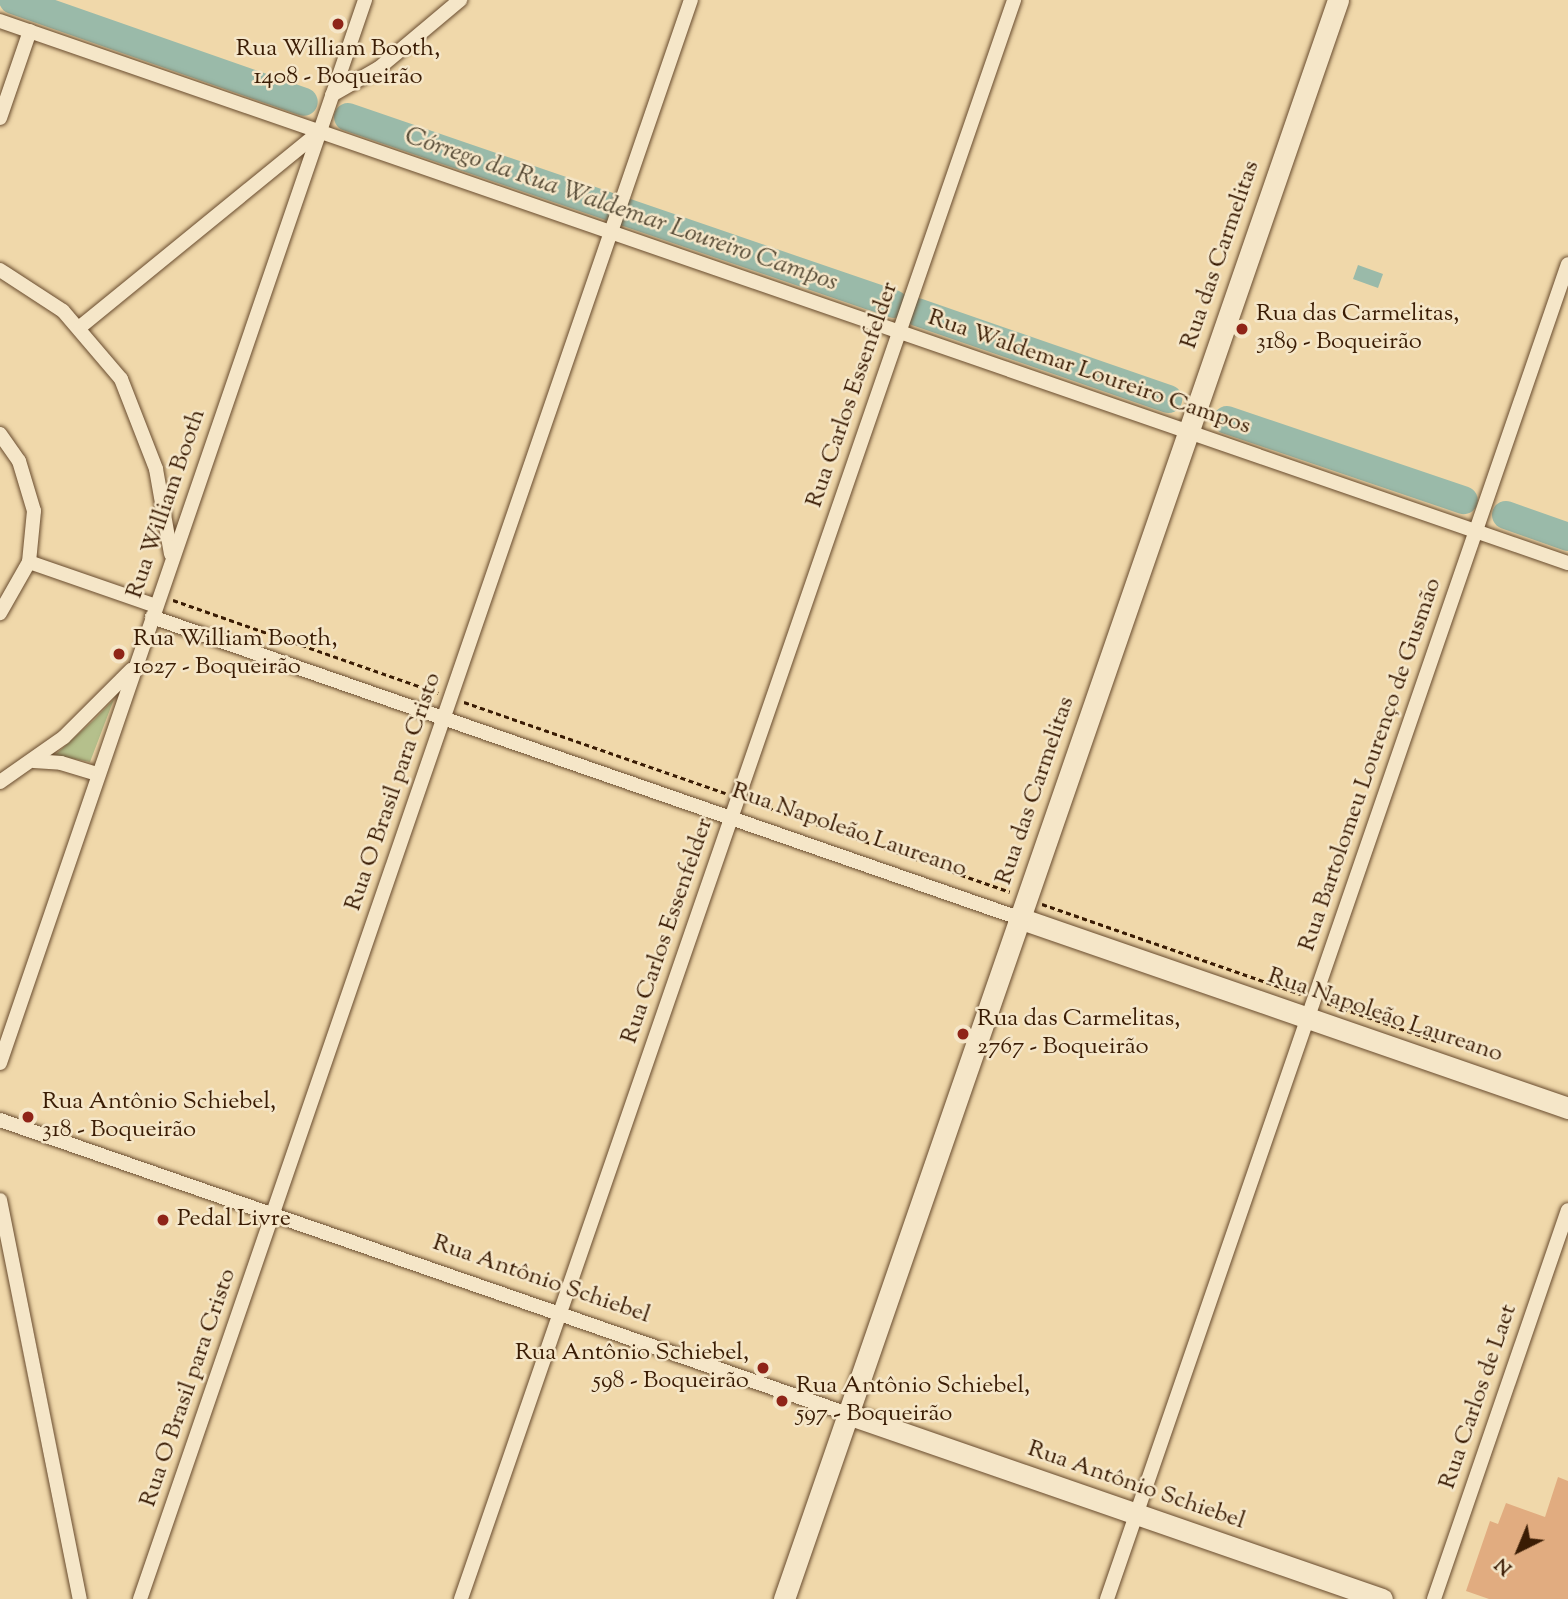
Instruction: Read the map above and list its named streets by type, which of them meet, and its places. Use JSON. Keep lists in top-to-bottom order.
{
  "streets": {
    "street": [
      "Rua das Carmelitas",
      "Rua Waldemar Loureiro Campos",
      "Rua Carlos Essenfelder",
      "Rua William Booth",
      "Rua Bartolomeu Lourenço de Gusmão",
      "Rua O Brasil para Cristo",
      "Rua Napoleão Laureano",
      "Rua Antônio Schiebel",
      "Rua Carlos de Laet"
    ]
  },
  "crossings": [
    ["Rua das Carmelitas", "Rua Waldemar Loureiro Campos"],
    ["Rua das Carmelitas", "Rua Napoleão Laureano"],
    ["Rua das Carmelitas", "Rua Antônio Schiebel"],
    ["Rua Waldemar Loureiro Campos", "Rua Carlos Essenfelder"],
    ["Rua Waldemar Loureiro Campos", "Rua William Booth"],
    ["Rua Waldemar Loureiro Campos", "Rua Bartolomeu Lourenço de Gusmão"],
    ["Rua Waldemar Loureiro Campos", "Rua O Brasil para Cristo"],
    ["Rua Carlos Essenfelder", "Rua Napoleão Laureano"],
    ["Rua Carlos Essenfelder", "Rua Antônio Schiebel"],
    ["Rua William Booth", "Rua Napoleão Laureano"],
    ["Rua Bartolomeu Lourenço de Gusmão", "Rua Napoleão Laureano"],
    ["Rua Bartolomeu Lourenço de Gusmão", "Rua Antônio Schiebel"],
    ["Rua O Brasil para Cristo", "Rua Napoleão Laureano"],
    ["Rua O Brasil para Cristo", "Rua Antônio Schiebel"]
  ],
  "water": ["Córrego da Rua Waldemar Loureiro Campos"],
  "places": [
    "Rua William Booth, 1408 - Boqueirão",
    "Rua das Carmelitas, 3189 - Boqueirão",
    "Rua William Booth, 1027 - Boqueirão",
    "Rua das Carmelitas, 2767 - Boqueirão",
    "Rua Antônio Schiebel, 318 - Boqueirão",
    "Pedal Livre",
    "Rua Antônio Schiebel, 598 - Boqueirão",
    "Rua Antônio Schiebel, 597 - Boqueirão"
  ],
  "north": "bottom left"
}
